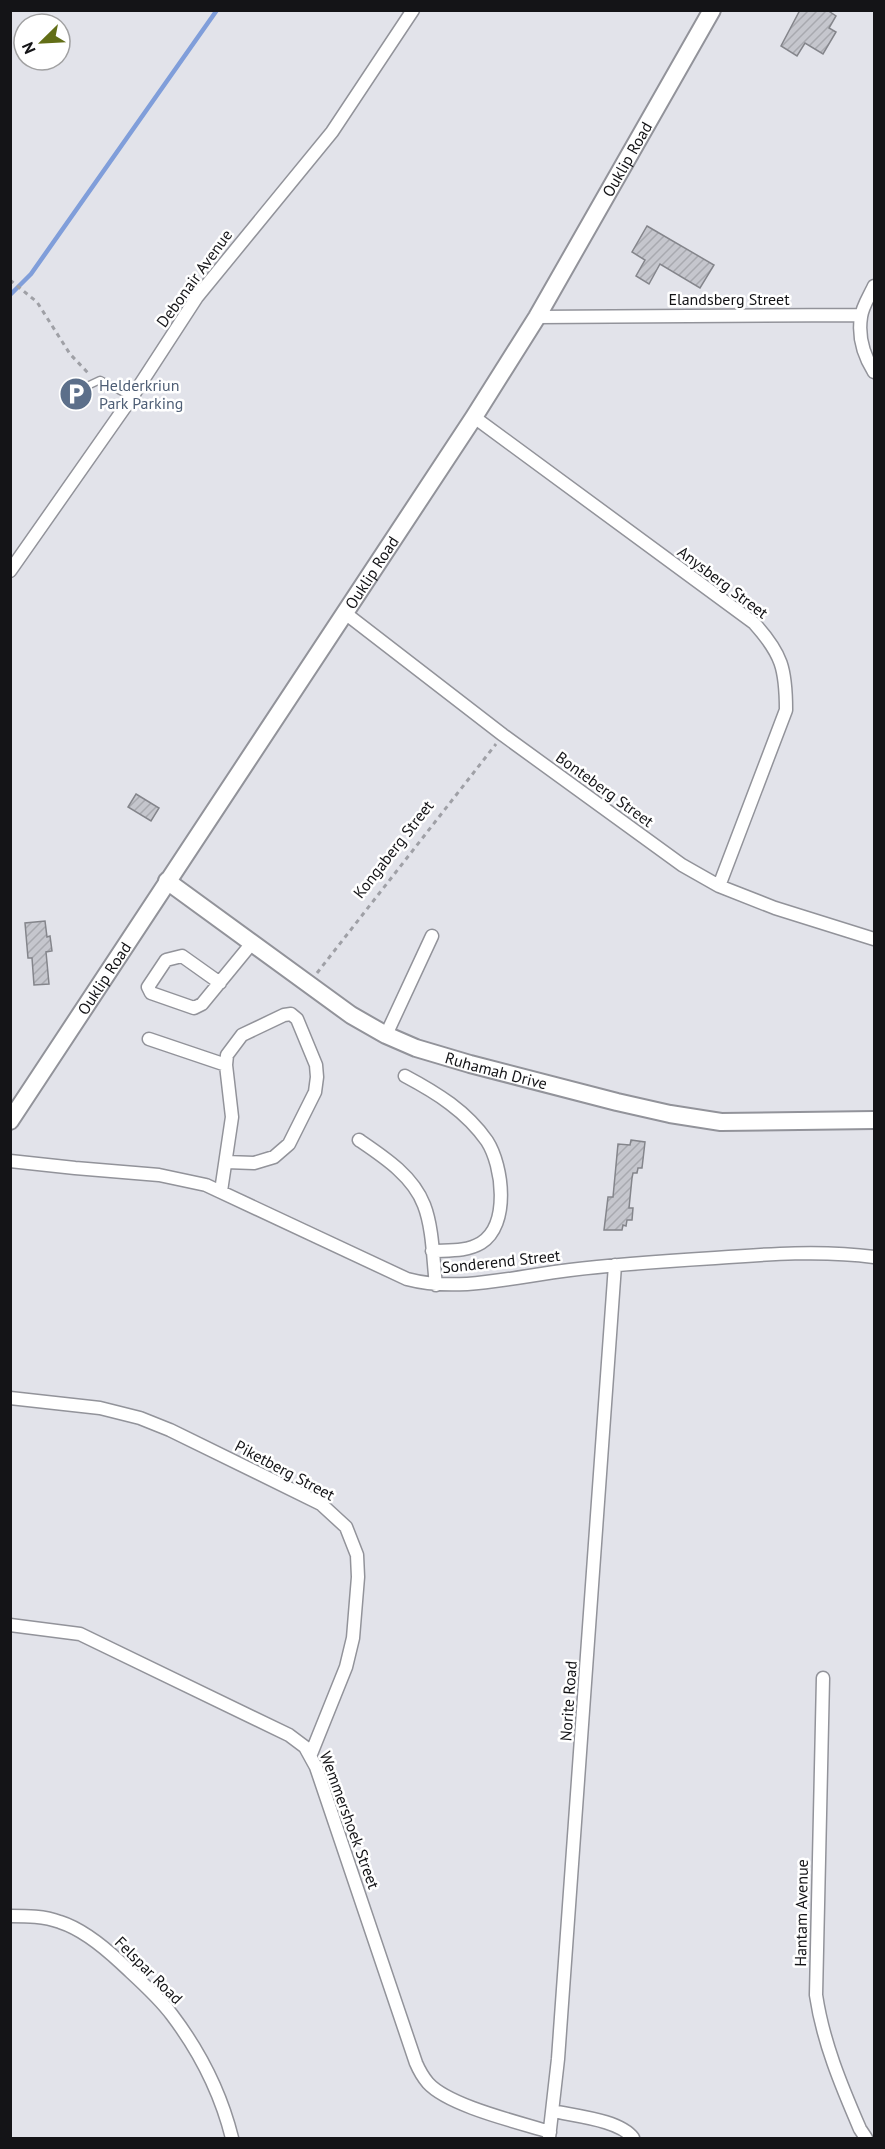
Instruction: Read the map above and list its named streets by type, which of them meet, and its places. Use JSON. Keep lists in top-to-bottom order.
{
  "streets": {
    "street": [
      "Ouklip Road",
      "Debonair Avenue",
      "Elandsberg Street",
      "Anysberg Street",
      "Bonteberg Street",
      "Ruhamah Drive",
      "Sonderend Street",
      "Piketberg Street",
      "Norite Road",
      "Wemmershoek Street",
      "Hantam Avenue",
      "Felspar Road"
    ],
    "path": ["Kongaberg Street"]
  },
  "crossings": [
    ["Ouklip Road", "Elandsberg Street"],
    ["Ouklip Road", "Anysberg Street"],
    ["Ouklip Road", "Bonteberg Street"],
    ["Ouklip Road", "Ruhamah Drive"],
    ["Anysberg Street", "Bonteberg Street"],
    ["Bonteberg Street", "Kongaberg Street"],
    ["Kongaberg Street", "Ruhamah Drive"],
    ["Sonderend Street", "Norite Road"],
    ["Piketberg Street", "Wemmershoek Street"],
    ["Norite Road", "Wemmershoek Street"]
  ],
  "places": {
    "parking": ["Helderkriun Park Parking"]
  },
  "north": "bottom left"
}
